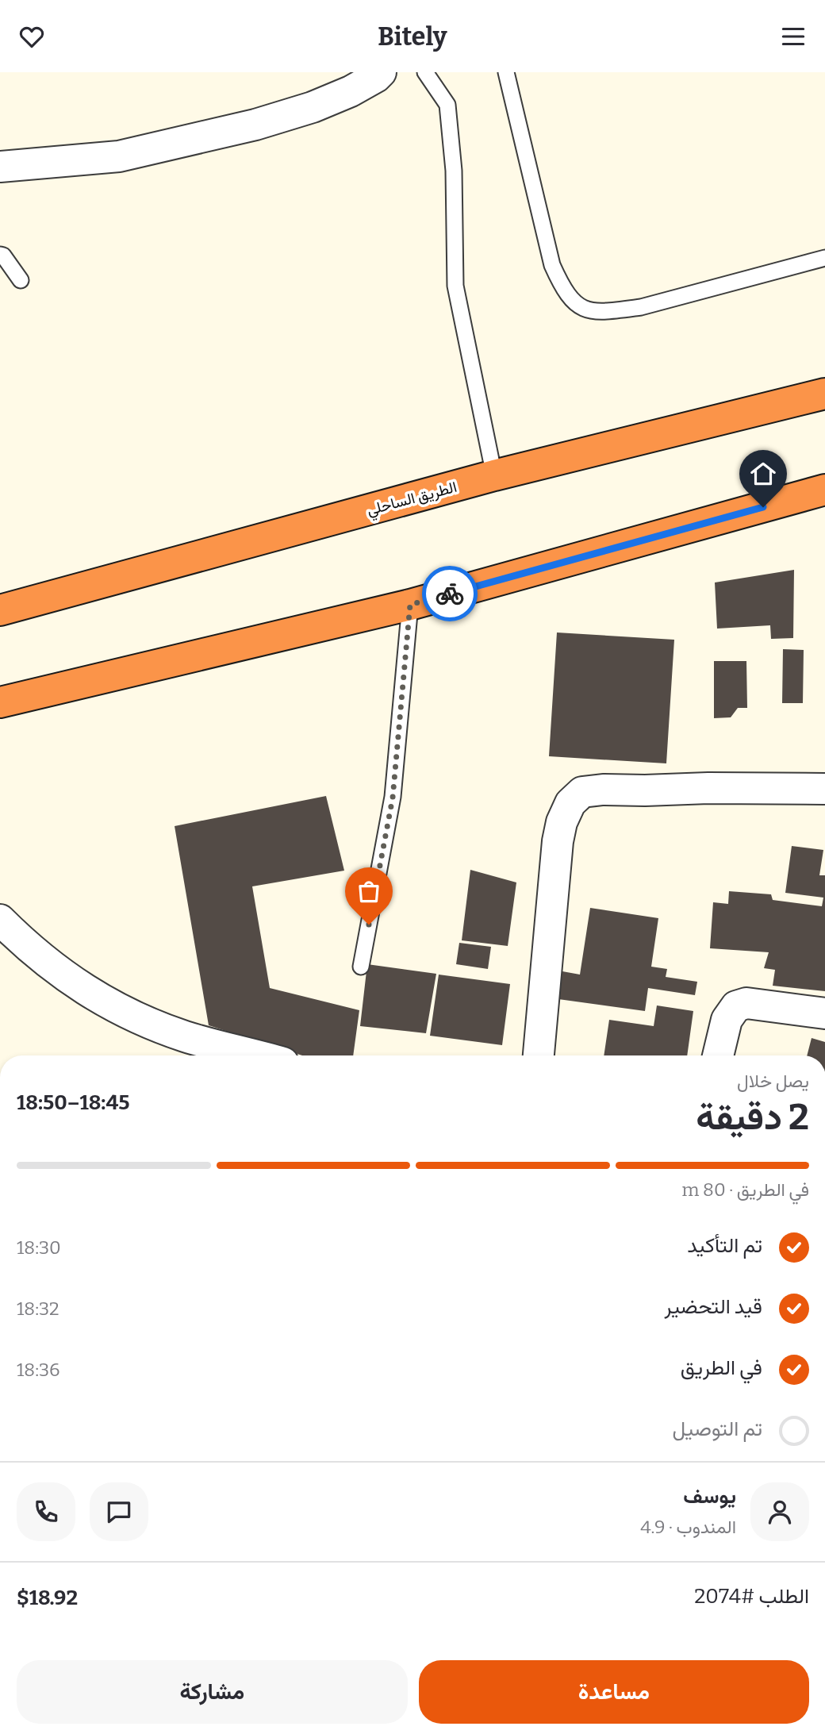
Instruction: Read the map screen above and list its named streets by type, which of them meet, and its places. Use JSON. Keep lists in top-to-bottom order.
{
  "streets": {
    "highway": ["الطريق الساحلي"]
  },
  "page": {
    "header": "Bitely",
    "heading": ["2 دقيقة", "يصل خلال", "18:45–18:50"],
    "panel": [
      "يوسف",
      "المندوب · 4.9",
      "الطلب #2074",
      "$18.92"
    ],
    "bar": "في الطريق · 80 m",
    "list": [
      ["تم التأكيد", "18:30"],
      ["قيد التحضير", "18:32"],
      ["في الطريق", "18:36"],
      "تم التوصيل"
    ],
    "buttons": ["مساعدة", "مشاركة"]
  }
}
